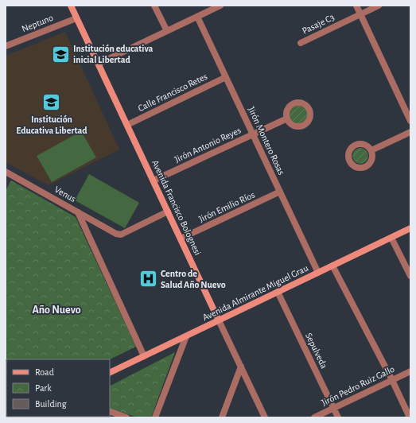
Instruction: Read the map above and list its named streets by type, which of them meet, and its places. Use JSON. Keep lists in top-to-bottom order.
{
  "streets": {
    "street": [
      "Neptuno",
      "Pasaje C3",
      "Calle Francisco Retes",
      "Jirón Montero Rosas",
      "Jirón Antonio Reyes",
      "Venus",
      "Jirón Emilio Ríos",
      "Avenida Francisco Bolognesi",
      "Avenida Almirante Miguel Grau",
      "Sepulveda",
      "Jirón Pedro Ruiz Gallo"
    ]
  },
  "crossings": [
    ["Neptuno", "Avenida Francisco Bolognesi"],
    ["Calle Francisco Retes", "Jirón Montero Rosas"],
    ["Calle Francisco Retes", "Avenida Francisco Bolognesi"],
    ["Jirón Montero Rosas", "Jirón Antonio Reyes"],
    ["Jirón Montero Rosas", "Jirón Emilio Ríos"],
    ["Jirón Montero Rosas", "Avenida Almirante Miguel Grau"],
    ["Jirón Antonio Reyes", "Avenida Francisco Bolognesi"],
    ["Venus", "Avenida Francisco Bolognesi"],
    ["Jirón Emilio Ríos", "Avenida Francisco Bolognesi"],
    ["Avenida Francisco Bolognesi", "Avenida Almirante Miguel Grau"],
    ["Avenida Almirante Miguel Grau", "Sepulveda"],
    ["Sepulveda", "Jirón Pedro Ruiz Gallo"]
  ],
  "districts": ["Año Nuevo"],
  "places": {
    "school or university": ["Institución educativa inicial Libertad", "Institución Educativa Libertad"],
    "hospital": ["Centro de Salud Año Nuevo"]
  },
  "legend": ["Road", "Park", "Building"]
}
